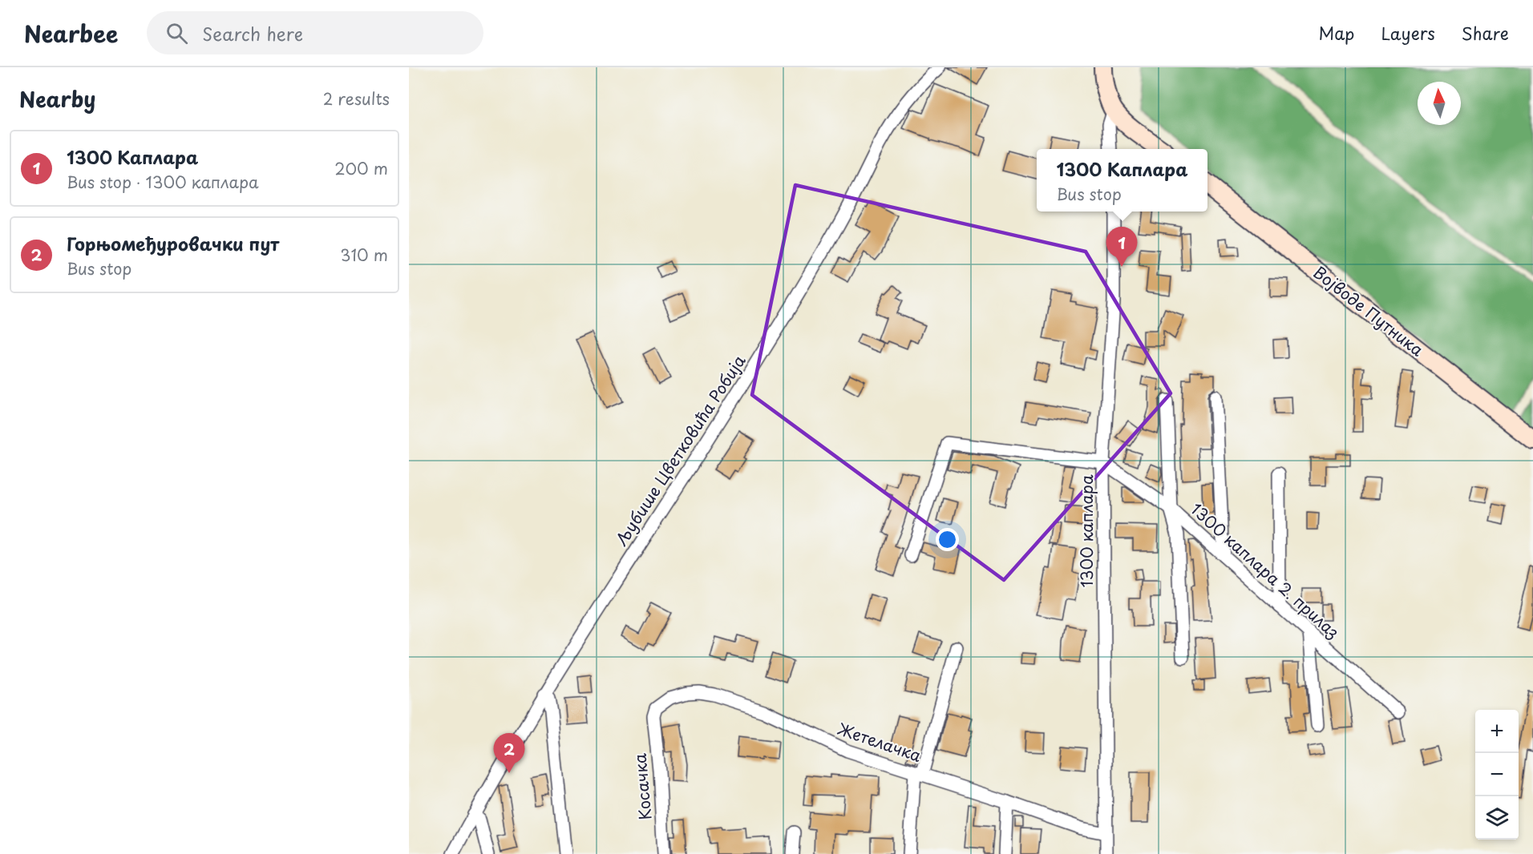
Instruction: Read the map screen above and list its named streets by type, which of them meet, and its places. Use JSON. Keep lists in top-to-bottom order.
{
  "streets": {
    "street": [
      "Војводе Путника",
      "Љубише Цветковића Робија",
      "1300 каплара",
      "1300 каплара 2. прилаз",
      "Жетелачка",
      "Косачка"
    ]
  },
  "crossings": [
    ["1300 каплара", "1300 каплара 2. прилаз"],
    ["1300 каплара", "Жетелачка"],
    ["Жетелачка", "Косачка"]
  ],
  "north": "top",
  "page": {
    "header": "Nearbee",
    "search": "Search here",
    "nav": ["Map", "Layers", "Share"],
    "heading": ["Nearby", "2 results"],
    "list": [
      {
        "mark": "1",
        "name": "1300 Каплара",
        "note": "Bus stop · 1300 каплара",
        "value": "200 m"
      },
      {
        "mark": "2",
        "name": "Горњомеђуровачки пут",
        "note": "Bus stop",
        "value": "310 m"
      }
    ],
    "popup": ["1300 Каплара", "Bus stop"],
    "pins": ["1", "2"],
    "map_buttons": ["+", "−"]
  }
}
